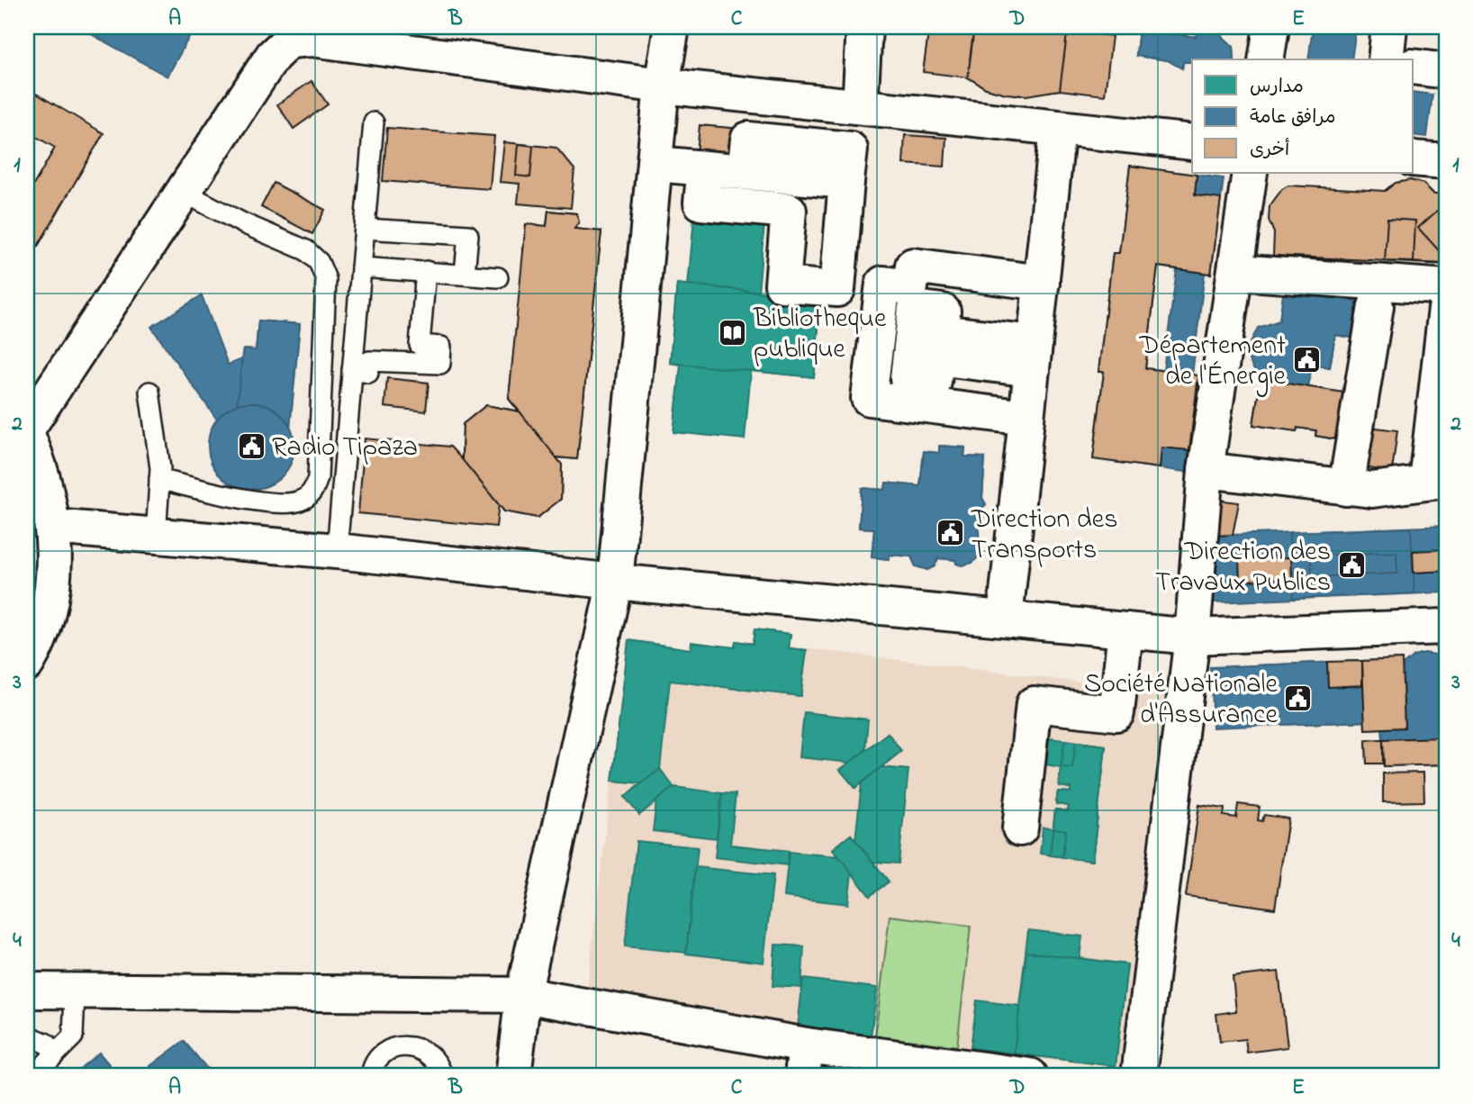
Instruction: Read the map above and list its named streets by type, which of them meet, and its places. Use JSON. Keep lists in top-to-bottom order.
{
  "places": {
    "library": ["Bibliotheque publique"],
    "public building": [
      "Département de l'Énergie",
      "Radio Tipaza",
      "Direction des Transports",
      "Direction des Travaux Publics",
      "Société Nationale d'Assurance"
    ]
  },
  "legend": ["مدارس", "مرافق عامة", "أخرى"],
  "grid": {
    "columns": [
      "A",
      "B",
      "C",
      "D",
      "E"
    ],
    "rows": [
      "1",
      "2",
      "3",
      "4"
    ]
  }
}
